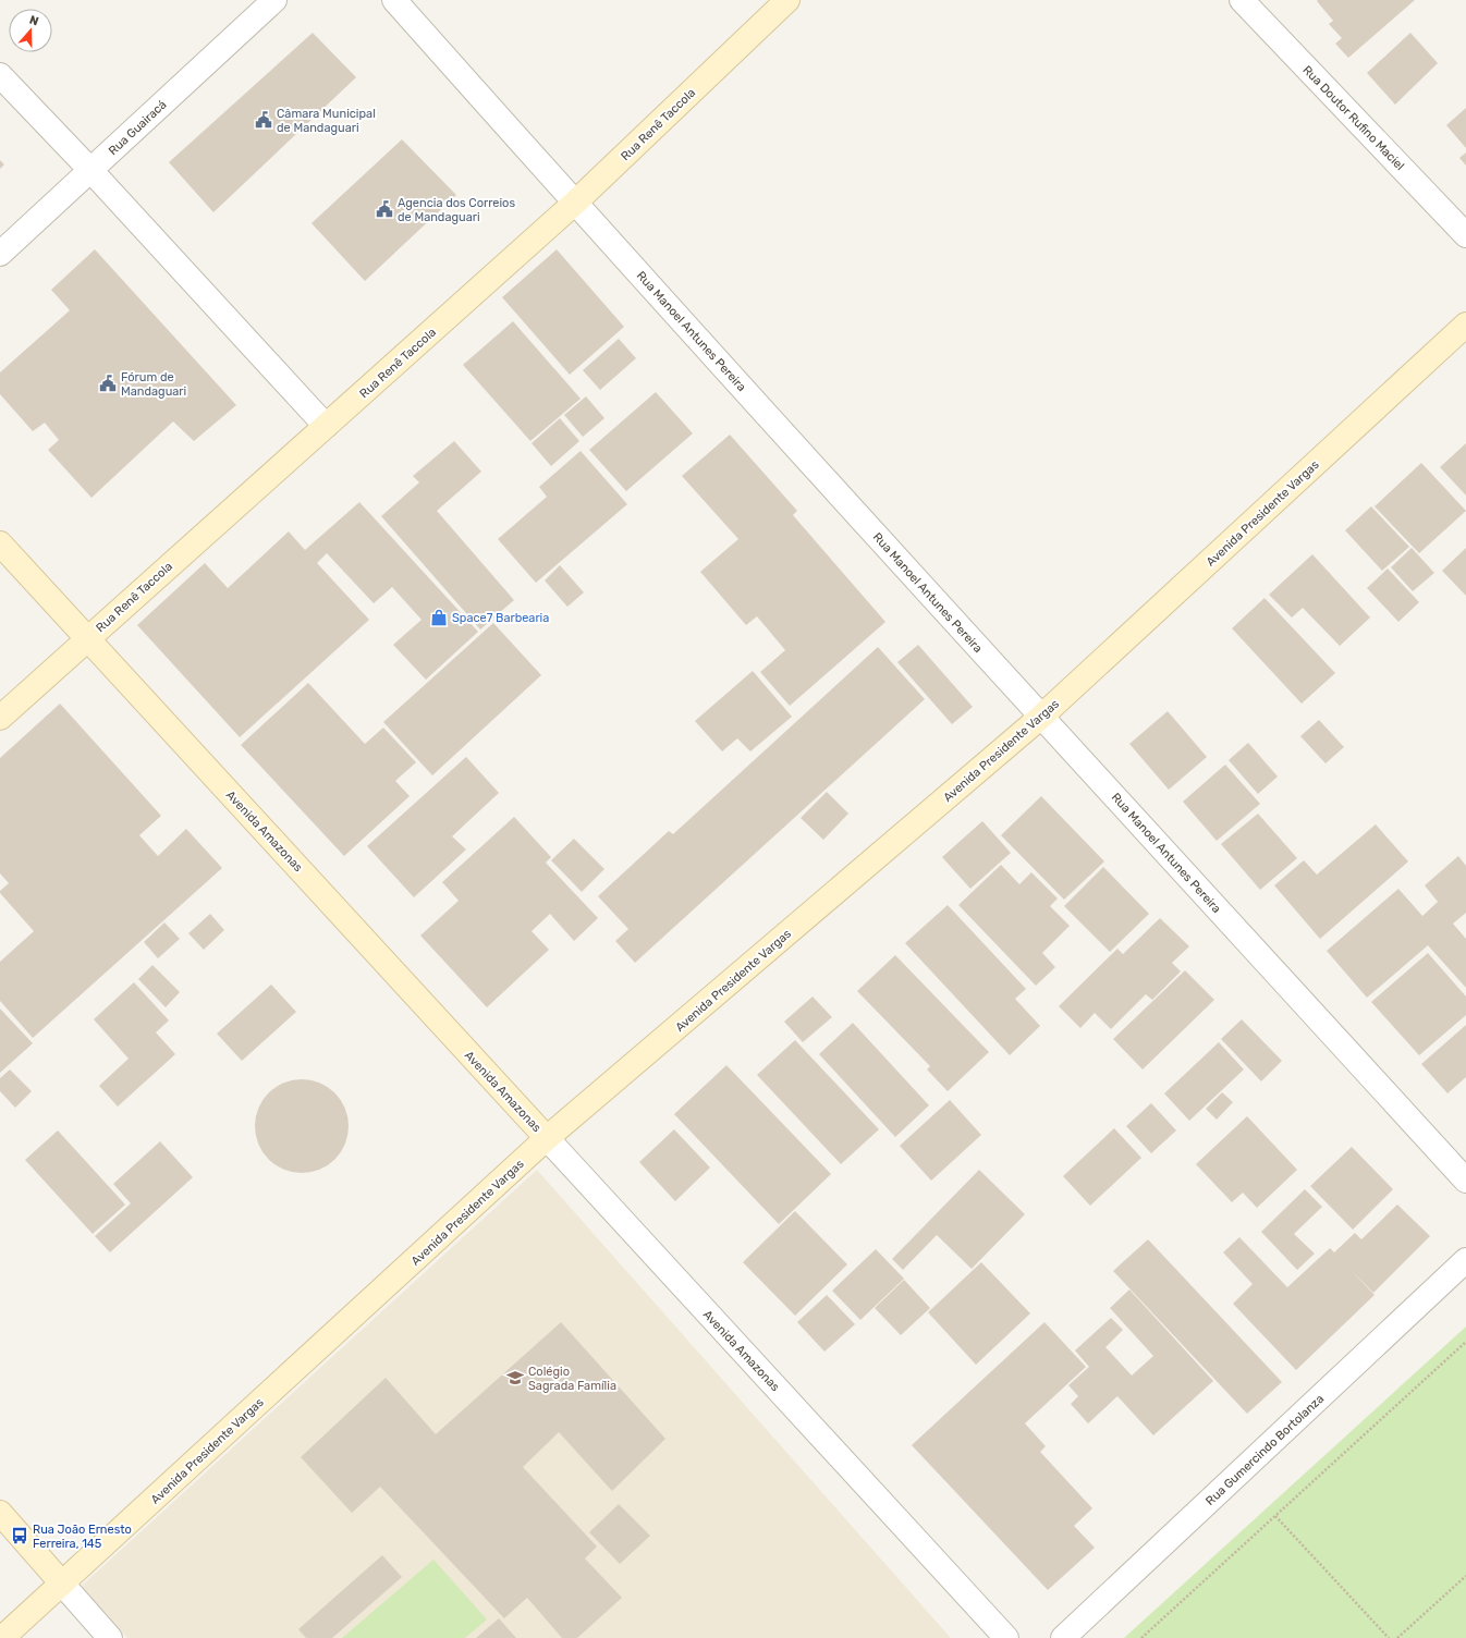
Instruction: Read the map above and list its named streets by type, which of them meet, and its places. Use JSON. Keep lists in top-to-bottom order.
{
  "streets": {
    "street": [
      "Rua Doutor Rufino Maciel",
      "Rua Renê Taccola",
      "Rua Guairacá",
      "Rua Manoel Antunes Pereira",
      "Avenida Presidente Vargas",
      "Avenida Amazonas",
      "Rua Gumercindo Bortolanza"
    ]
  },
  "crossings": [
    ["Rua Renê Taccola", "Rua Manoel Antunes Pereira"],
    ["Rua Renê Taccola", "Avenida Amazonas"],
    ["Rua Manoel Antunes Pereira", "Avenida Presidente Vargas"],
    ["Avenida Presidente Vargas", "Avenida Amazonas"]
  ],
  "places": {
    "public building": ["Câmara Municipal de Mandaguari", "Agencia dos Correios de Mandaguari", "Fórum de Mandaguari"],
    "shop": ["Space7 Barbearia"],
    "school or university": ["Colégio Sagrada Família"],
    "bus stop": ["Rua João Ernesto Ferreira, 145"]
  },
  "north": "top"
}
